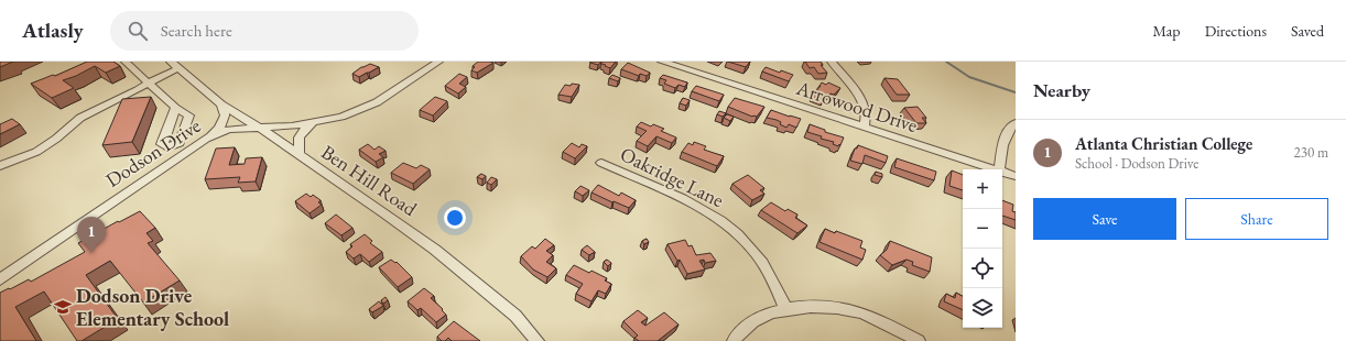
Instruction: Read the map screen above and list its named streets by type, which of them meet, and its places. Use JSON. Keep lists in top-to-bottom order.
{
  "streets": {
    "street": [
      "Arrowood Drive",
      "Dodson Drive",
      "Oakridge Lane",
      "Ben Hill Road"
    ]
  },
  "crossings": [
    ["Dodson Drive", "Ben Hill Road"]
  ],
  "places": {
    "school or university": ["Dodson Drive Elementary School"]
  },
  "page": {
    "header": "Atlasly",
    "search": "Search here",
    "nav": ["Map", "Directions", "Saved"],
    "heading": "Nearby",
    "list": [
      {
        "mark": "1",
        "name": "Atlanta Christian College",
        "note": "School · Dodson Drive",
        "value": "230 m"
      }
    ],
    "map_buttons": ["+", "−"],
    "buttons": ["Save", "Share"],
    "pins": "1"
  }
}
